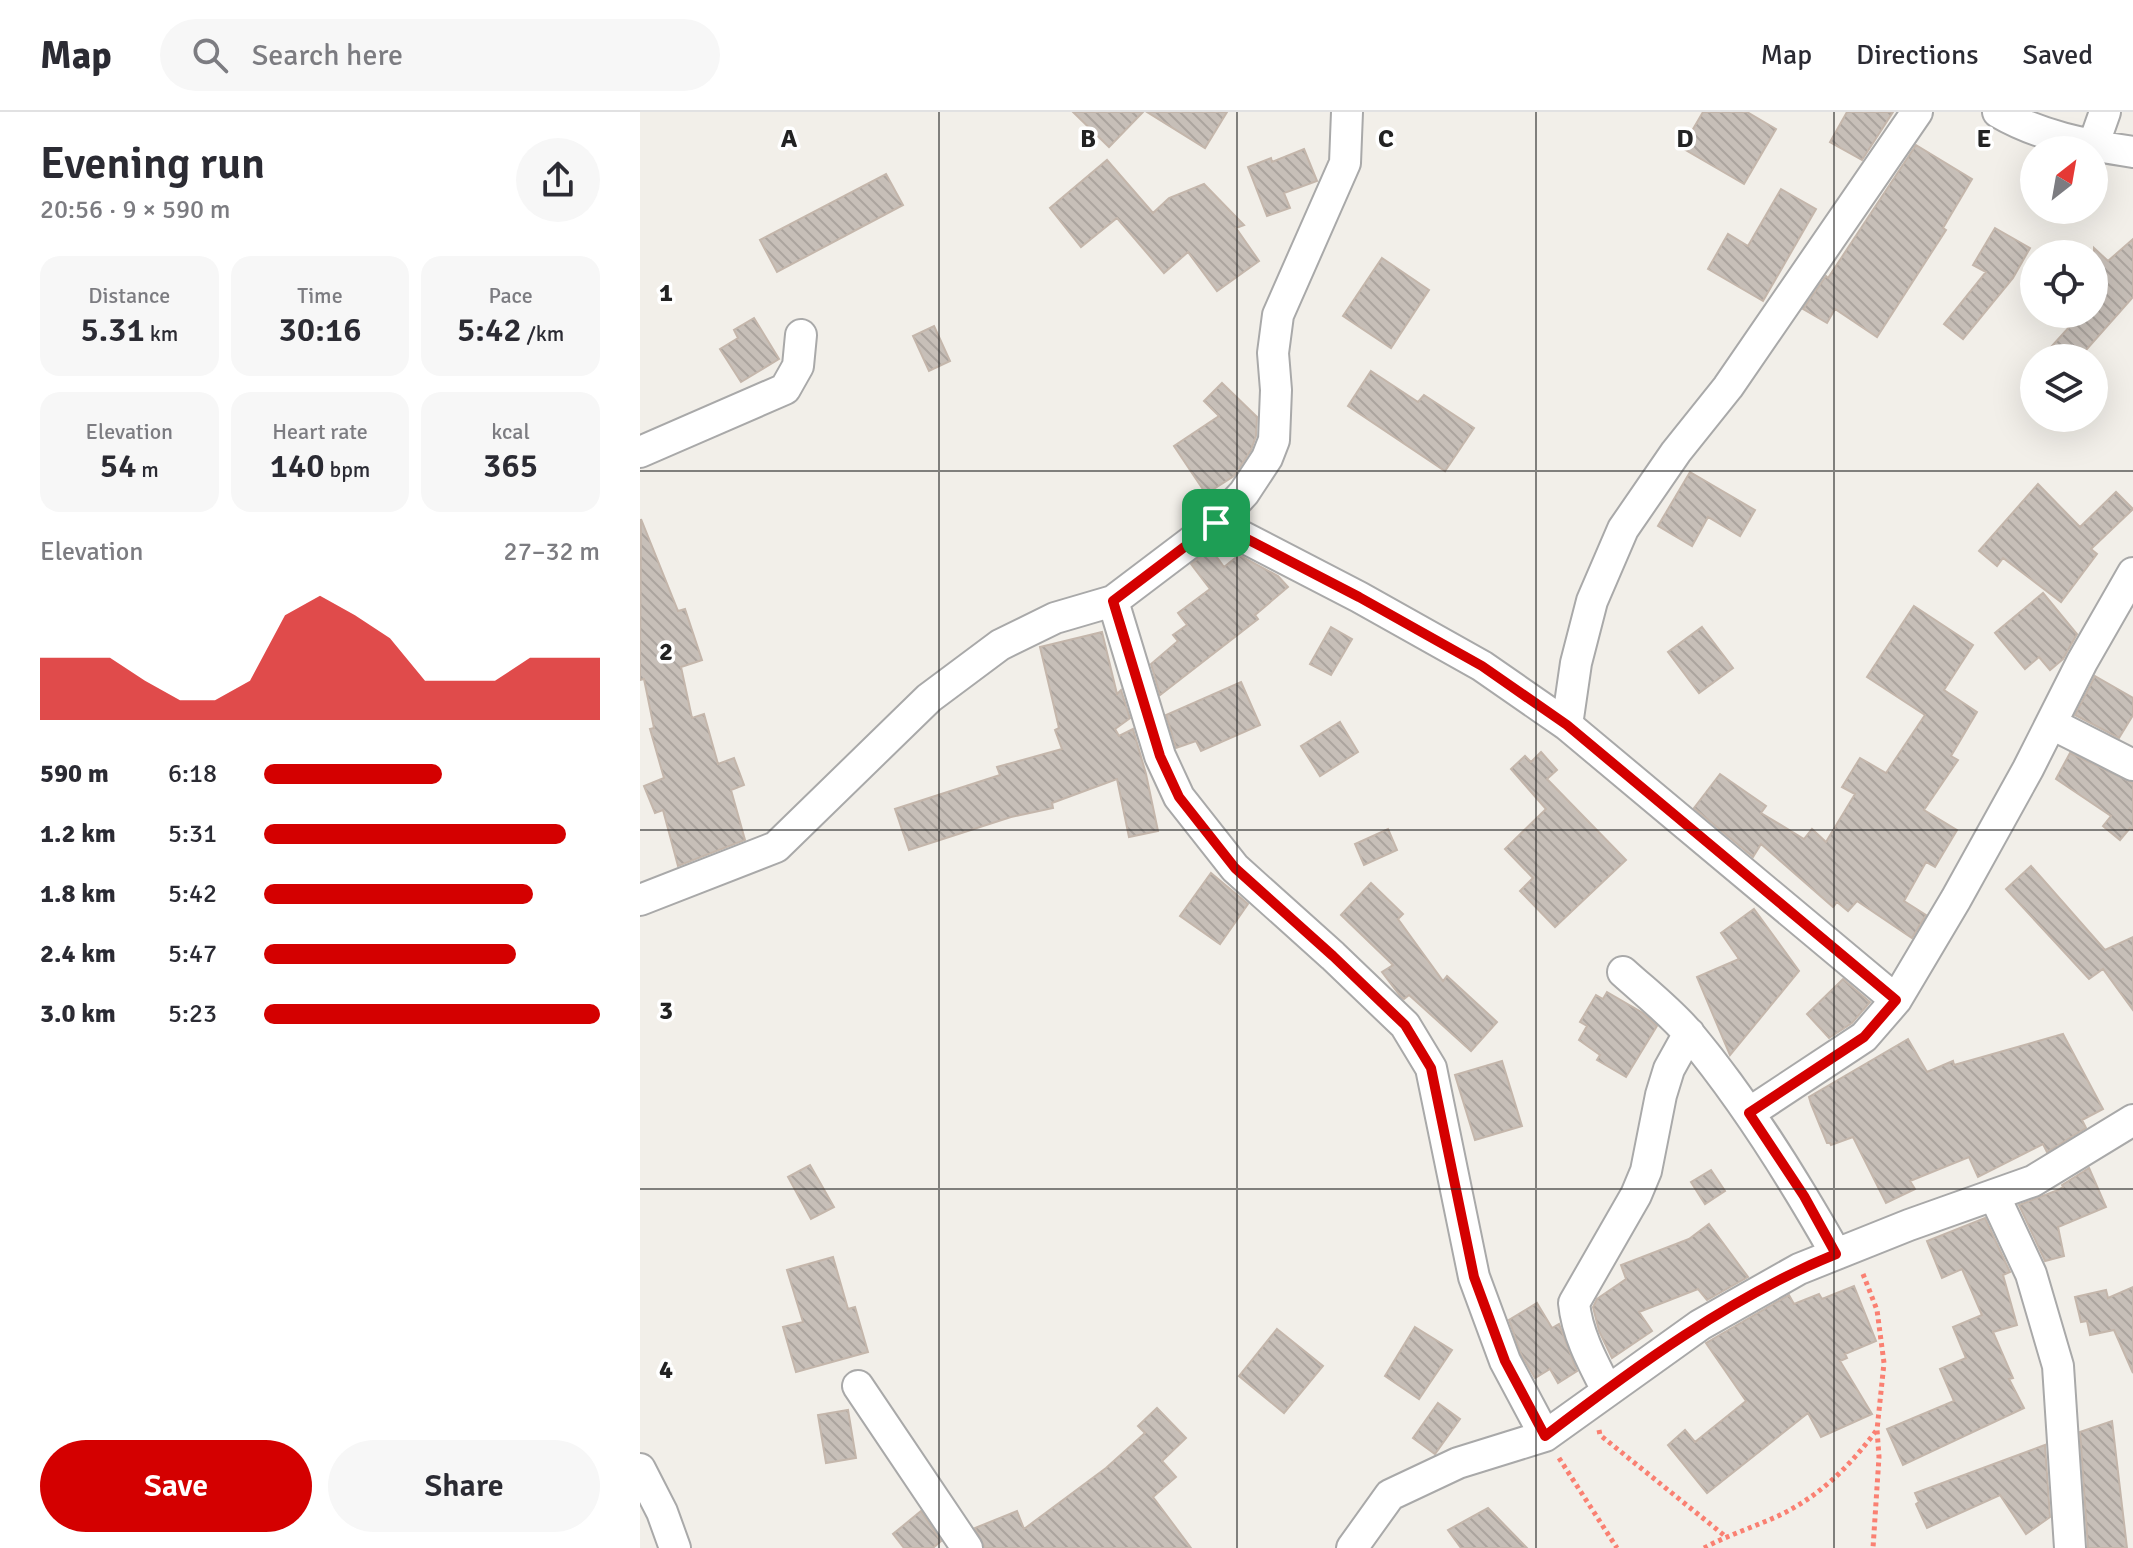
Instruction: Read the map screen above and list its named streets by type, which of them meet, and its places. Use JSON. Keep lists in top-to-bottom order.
{
  "north": "top right",
  "page": {
    "header": "Map",
    "search": "Search here",
    "nav": ["Map", "Directions", "Saved"],
    "heading": ["Evening run", "20:56 · 9 × 590 m"],
    "stats": [
      ["Distance", "5.31 km"],
      ["Time", "30:16"],
      ["Pace", "5:42 /km"],
      ["Elevation", "54 m"],
      ["Heart rate", "140 bpm"],
      ["kcal", "365"]
    ],
    "chart": ["Elevation", "27–32 m"],
    "list": [
      {
        "name": "590 m",
        "note": "6:18"
      },
      {
        "name": "1.2 km",
        "note": "5:31"
      },
      {
        "name": "1.8 km",
        "note": "5:42"
      },
      {
        "name": "2.4 km",
        "note": "5:47"
      },
      {
        "name": "3.0 km",
        "note": "5:23"
      }
    ],
    "buttons": ["Save", "Share"]
  },
  "grid": {
    "columns": [
      "A",
      "B",
      "C",
      "D",
      "E"
    ],
    "rows": [
      "1",
      "2",
      "3",
      "4"
    ]
  }
}
